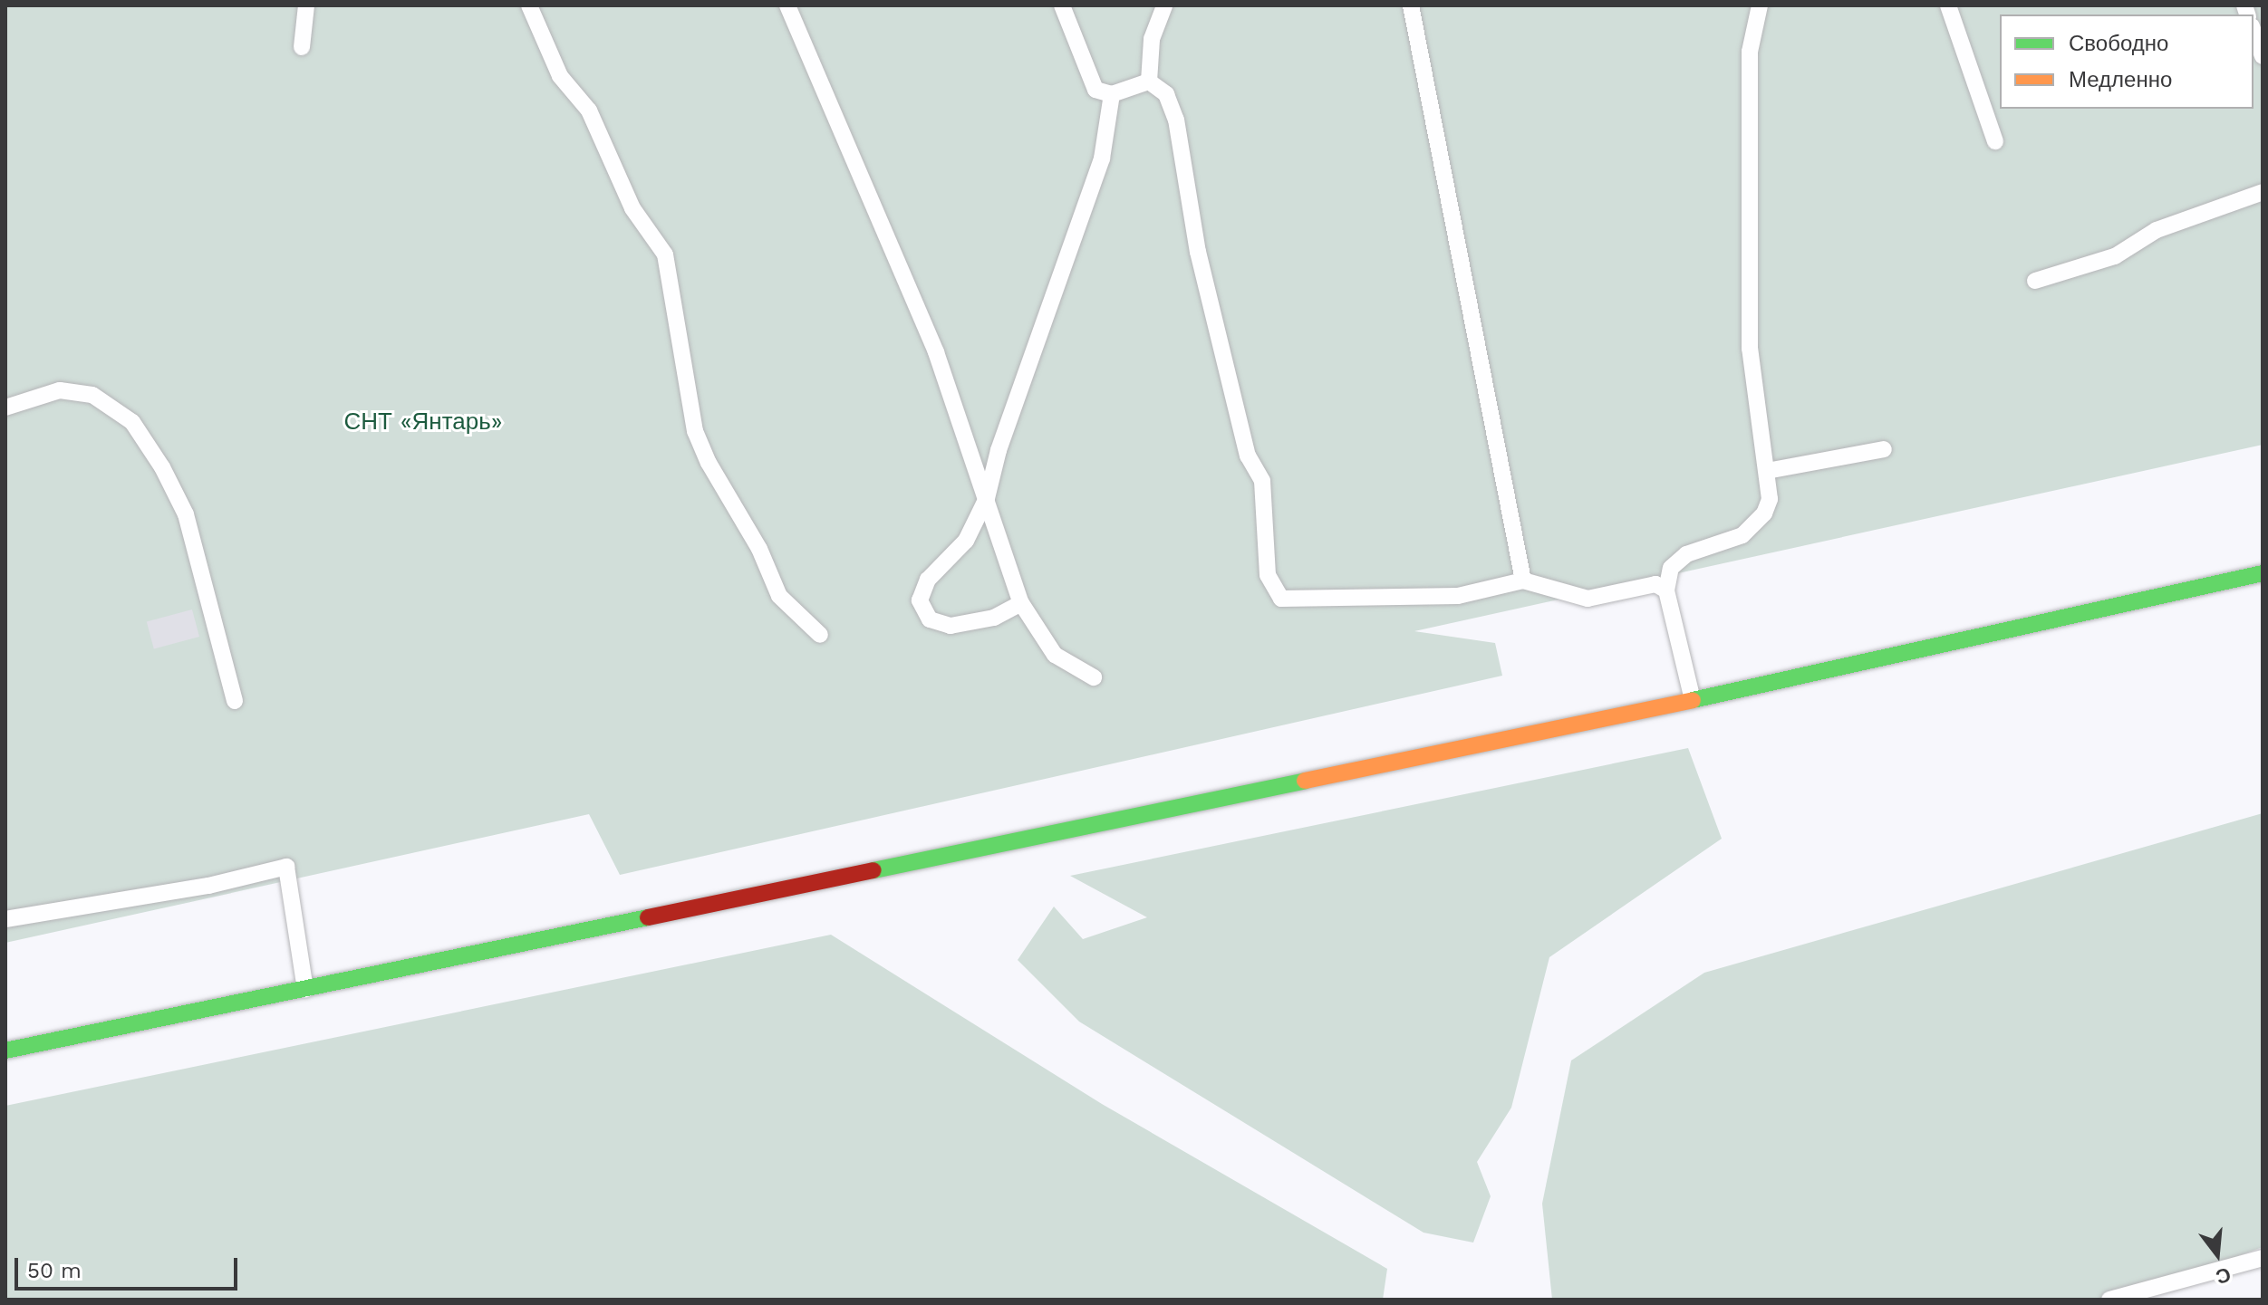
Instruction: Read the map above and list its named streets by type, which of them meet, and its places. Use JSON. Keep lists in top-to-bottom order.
{
  "parks": ["СНТ «Янтарь»"],
  "legend": ["Свободно", "Медленно"],
  "scale_bar": "50 m",
  "north": "bottom"
}
